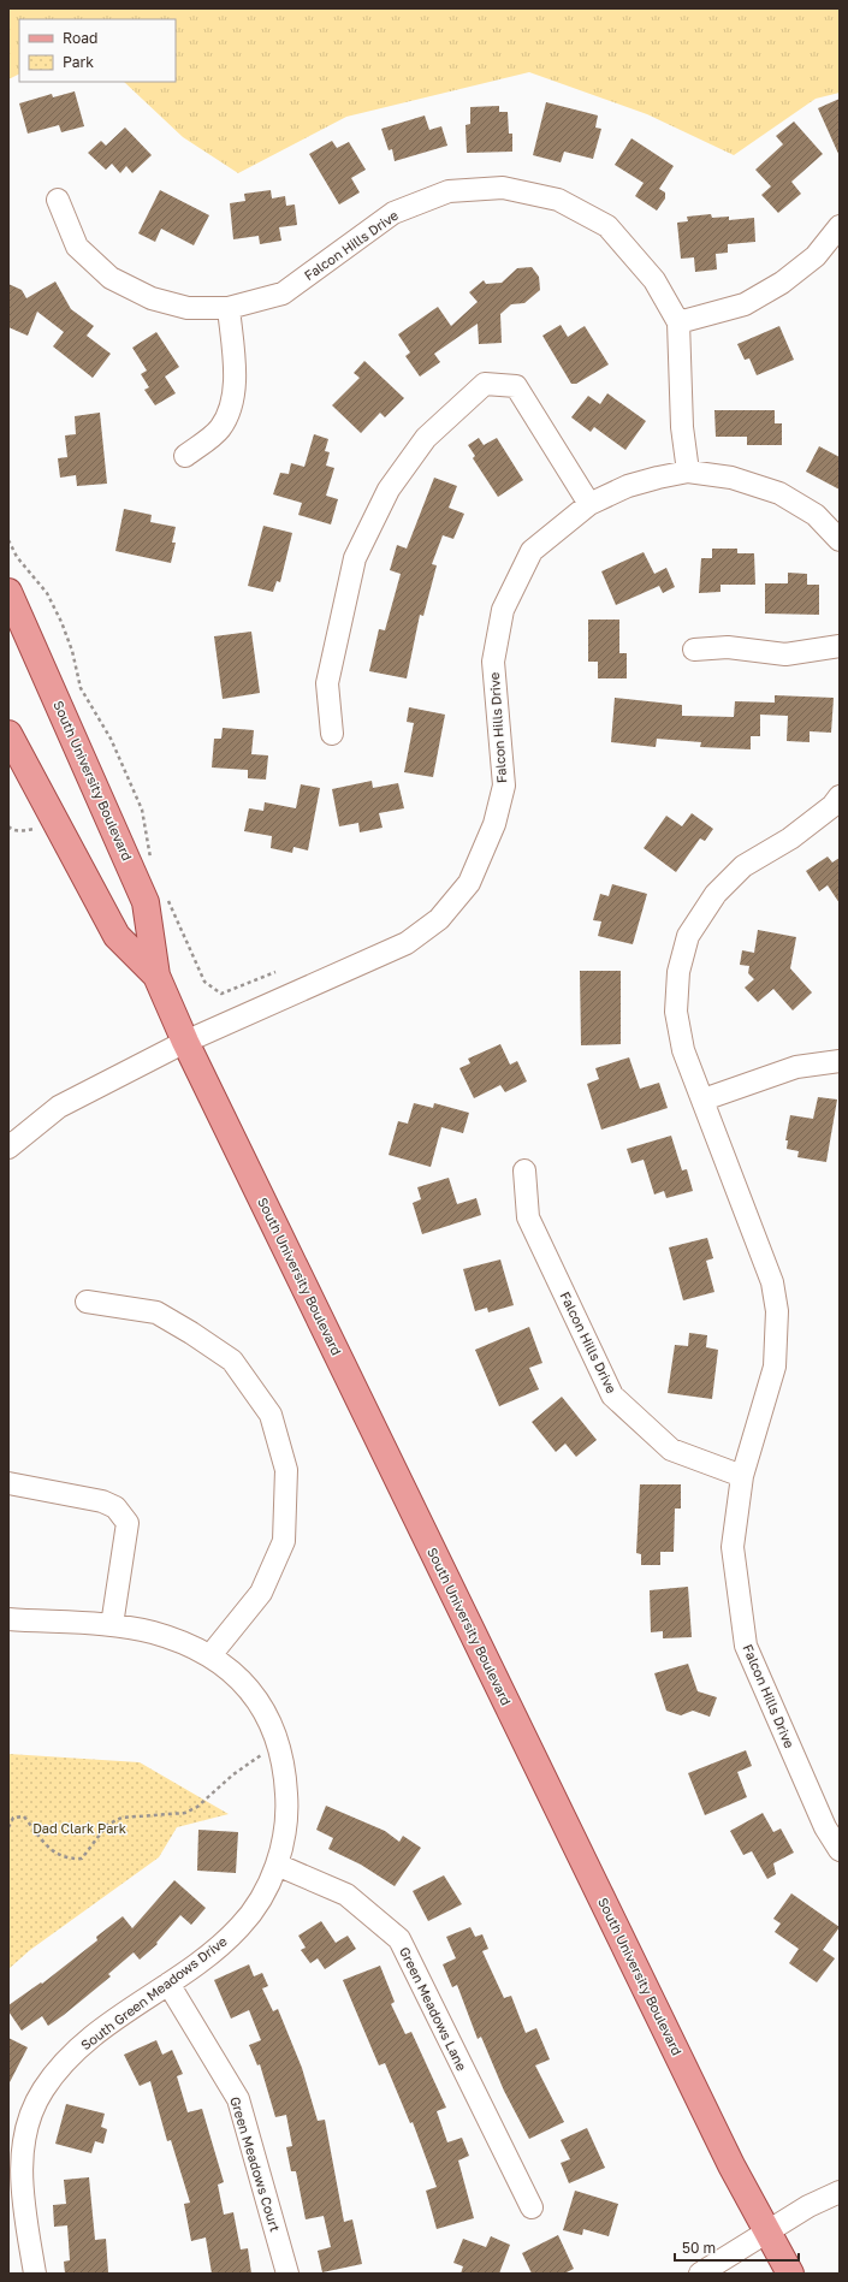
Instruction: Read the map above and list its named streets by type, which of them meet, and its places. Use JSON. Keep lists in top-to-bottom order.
{
  "streets": {
    "main road": ["South University Boulevard"],
    "street": [
      "Falcon Hills Drive",
      "South Green Meadows Drive",
      "Green Meadows Lane",
      "Green Meadows Court"
    ]
  },
  "crossings": [
    ["Falcon Hills Drive", "South University Boulevard"],
    ["South Green Meadows Drive", "Green Meadows Lane"],
    ["South Green Meadows Drive", "Green Meadows Court"]
  ],
  "parks": ["Dad Clark Park"],
  "legend": ["Road", "Park"],
  "scale_bar": "50 m"
}
